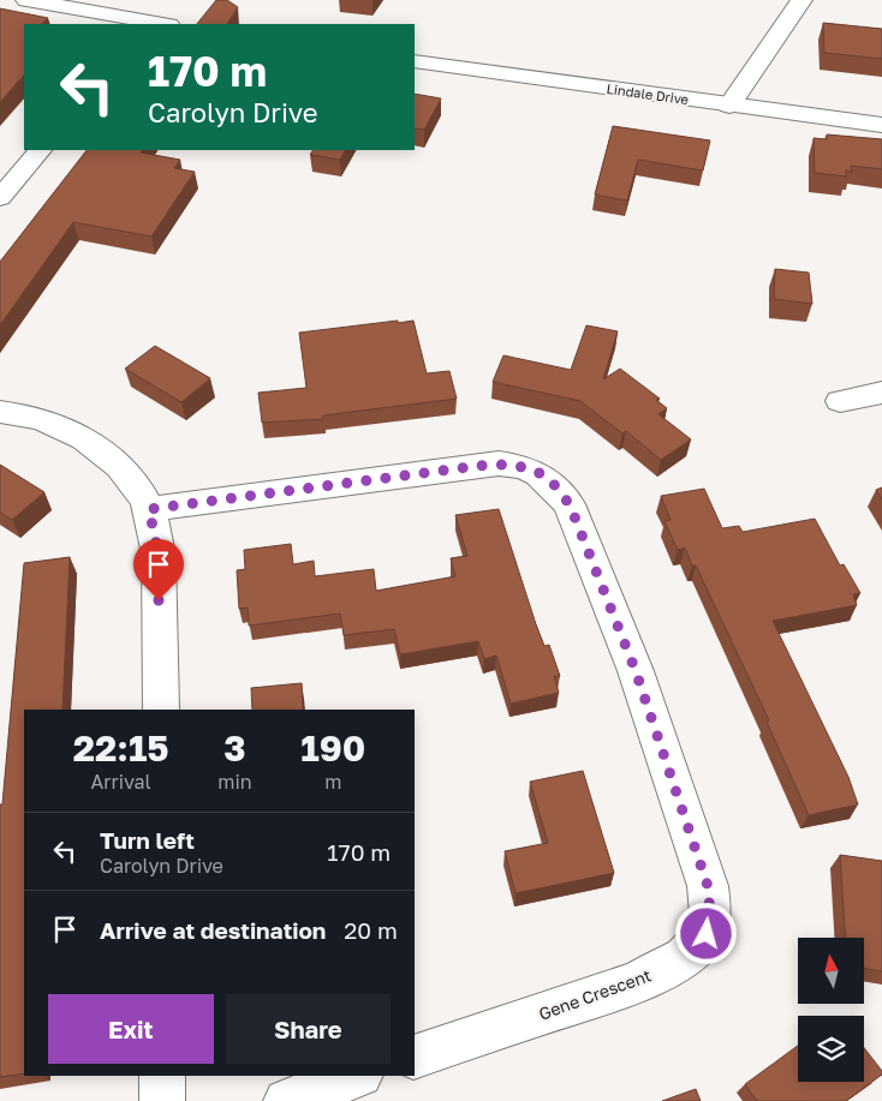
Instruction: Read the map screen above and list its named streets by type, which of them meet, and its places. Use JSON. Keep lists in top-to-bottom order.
{
  "streets": {
    "street": ["Lindale Drive", "Gene Crescent"]
  },
  "north": "top",
  "page": {
    "turn": ["170 m", "Carolyn Drive"],
    "eta": [
      "22:15",
      "Arrival",
      "3",
      "min",
      "190",
      "m"
    ],
    "list": [
      {
        "name": "Turn left",
        "note": "Carolyn Drive",
        "value": "170 m"
      },
      {
        "name": "Arrive at destination",
        "value": "20 m"
      }
    ],
    "buttons": ["Exit", "Share"]
  }
}
